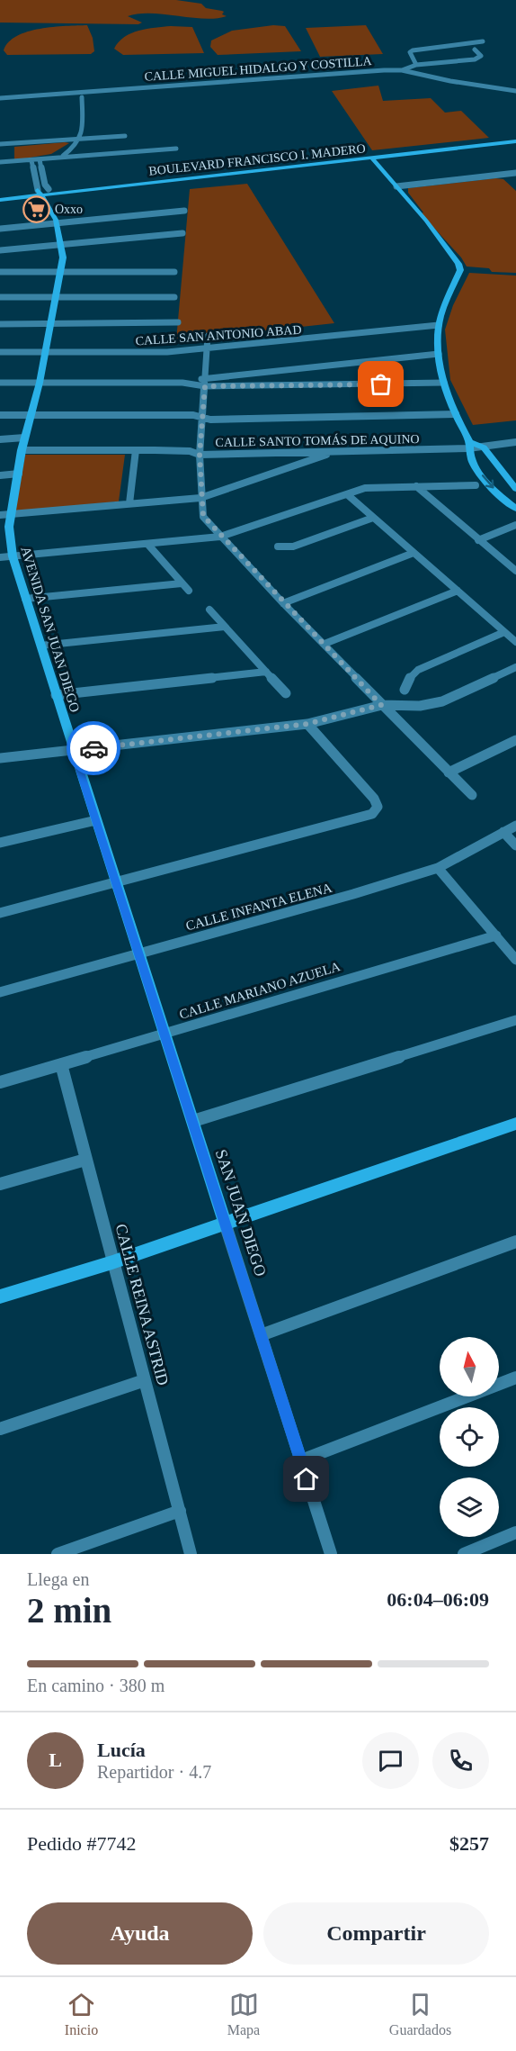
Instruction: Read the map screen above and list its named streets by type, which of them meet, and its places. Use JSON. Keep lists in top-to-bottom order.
{
  "streets": {
    "street": [
      "CALLE MIGUEL HIDALGO Y COSTILLA",
      "BOULEVARD FRANCISCO I. MADERO",
      "CALLE SAN ANTONIO ABAD",
      "CALLE SANTO TOMÁS DE AQUINO",
      "AVENIDA SAN JUAN DIEGO",
      "CALLE INFANTA ELENA",
      "CALLE MARIANO AZUELA",
      "SAN JUAN DIEGO",
      "CALLE REINA ASTRID"
    ]
  },
  "crossings": [
    ["BOULEVARD FRANCISCO I. MADERO", "AVENIDA SAN JUAN DIEGO"],
    ["CALLE SAN ANTONIO ABAD", "AVENIDA SAN JUAN DIEGO"],
    ["CALLE SANTO TOMÁS DE AQUINO", "AVENIDA SAN JUAN DIEGO"],
    ["AVENIDA SAN JUAN DIEGO", "SAN JUAN DIEGO"],
    ["CALLE INFANTA ELENA", "SAN JUAN DIEGO"],
    ["CALLE MARIANO AZUELA", "SAN JUAN DIEGO"],
    ["CALLE MARIANO AZUELA", "CALLE REINA ASTRID"]
  ],
  "places": {
    "supermarket": ["Oxxo"]
  },
  "north": "top",
  "page": {
    "heading": ["2 min", "Llega en", "06:04–06:09"],
    "panel": [
      "Lucía",
      "Repartidor · 4.7",
      "Pedido #7742",
      "$257"
    ],
    "bar": "En camino · 380 m",
    "round": "L",
    "buttons": ["Ayuda", "Compartir"],
    "tabs": ["Inicio", "Mapa", "Guardados"]
  }
}
